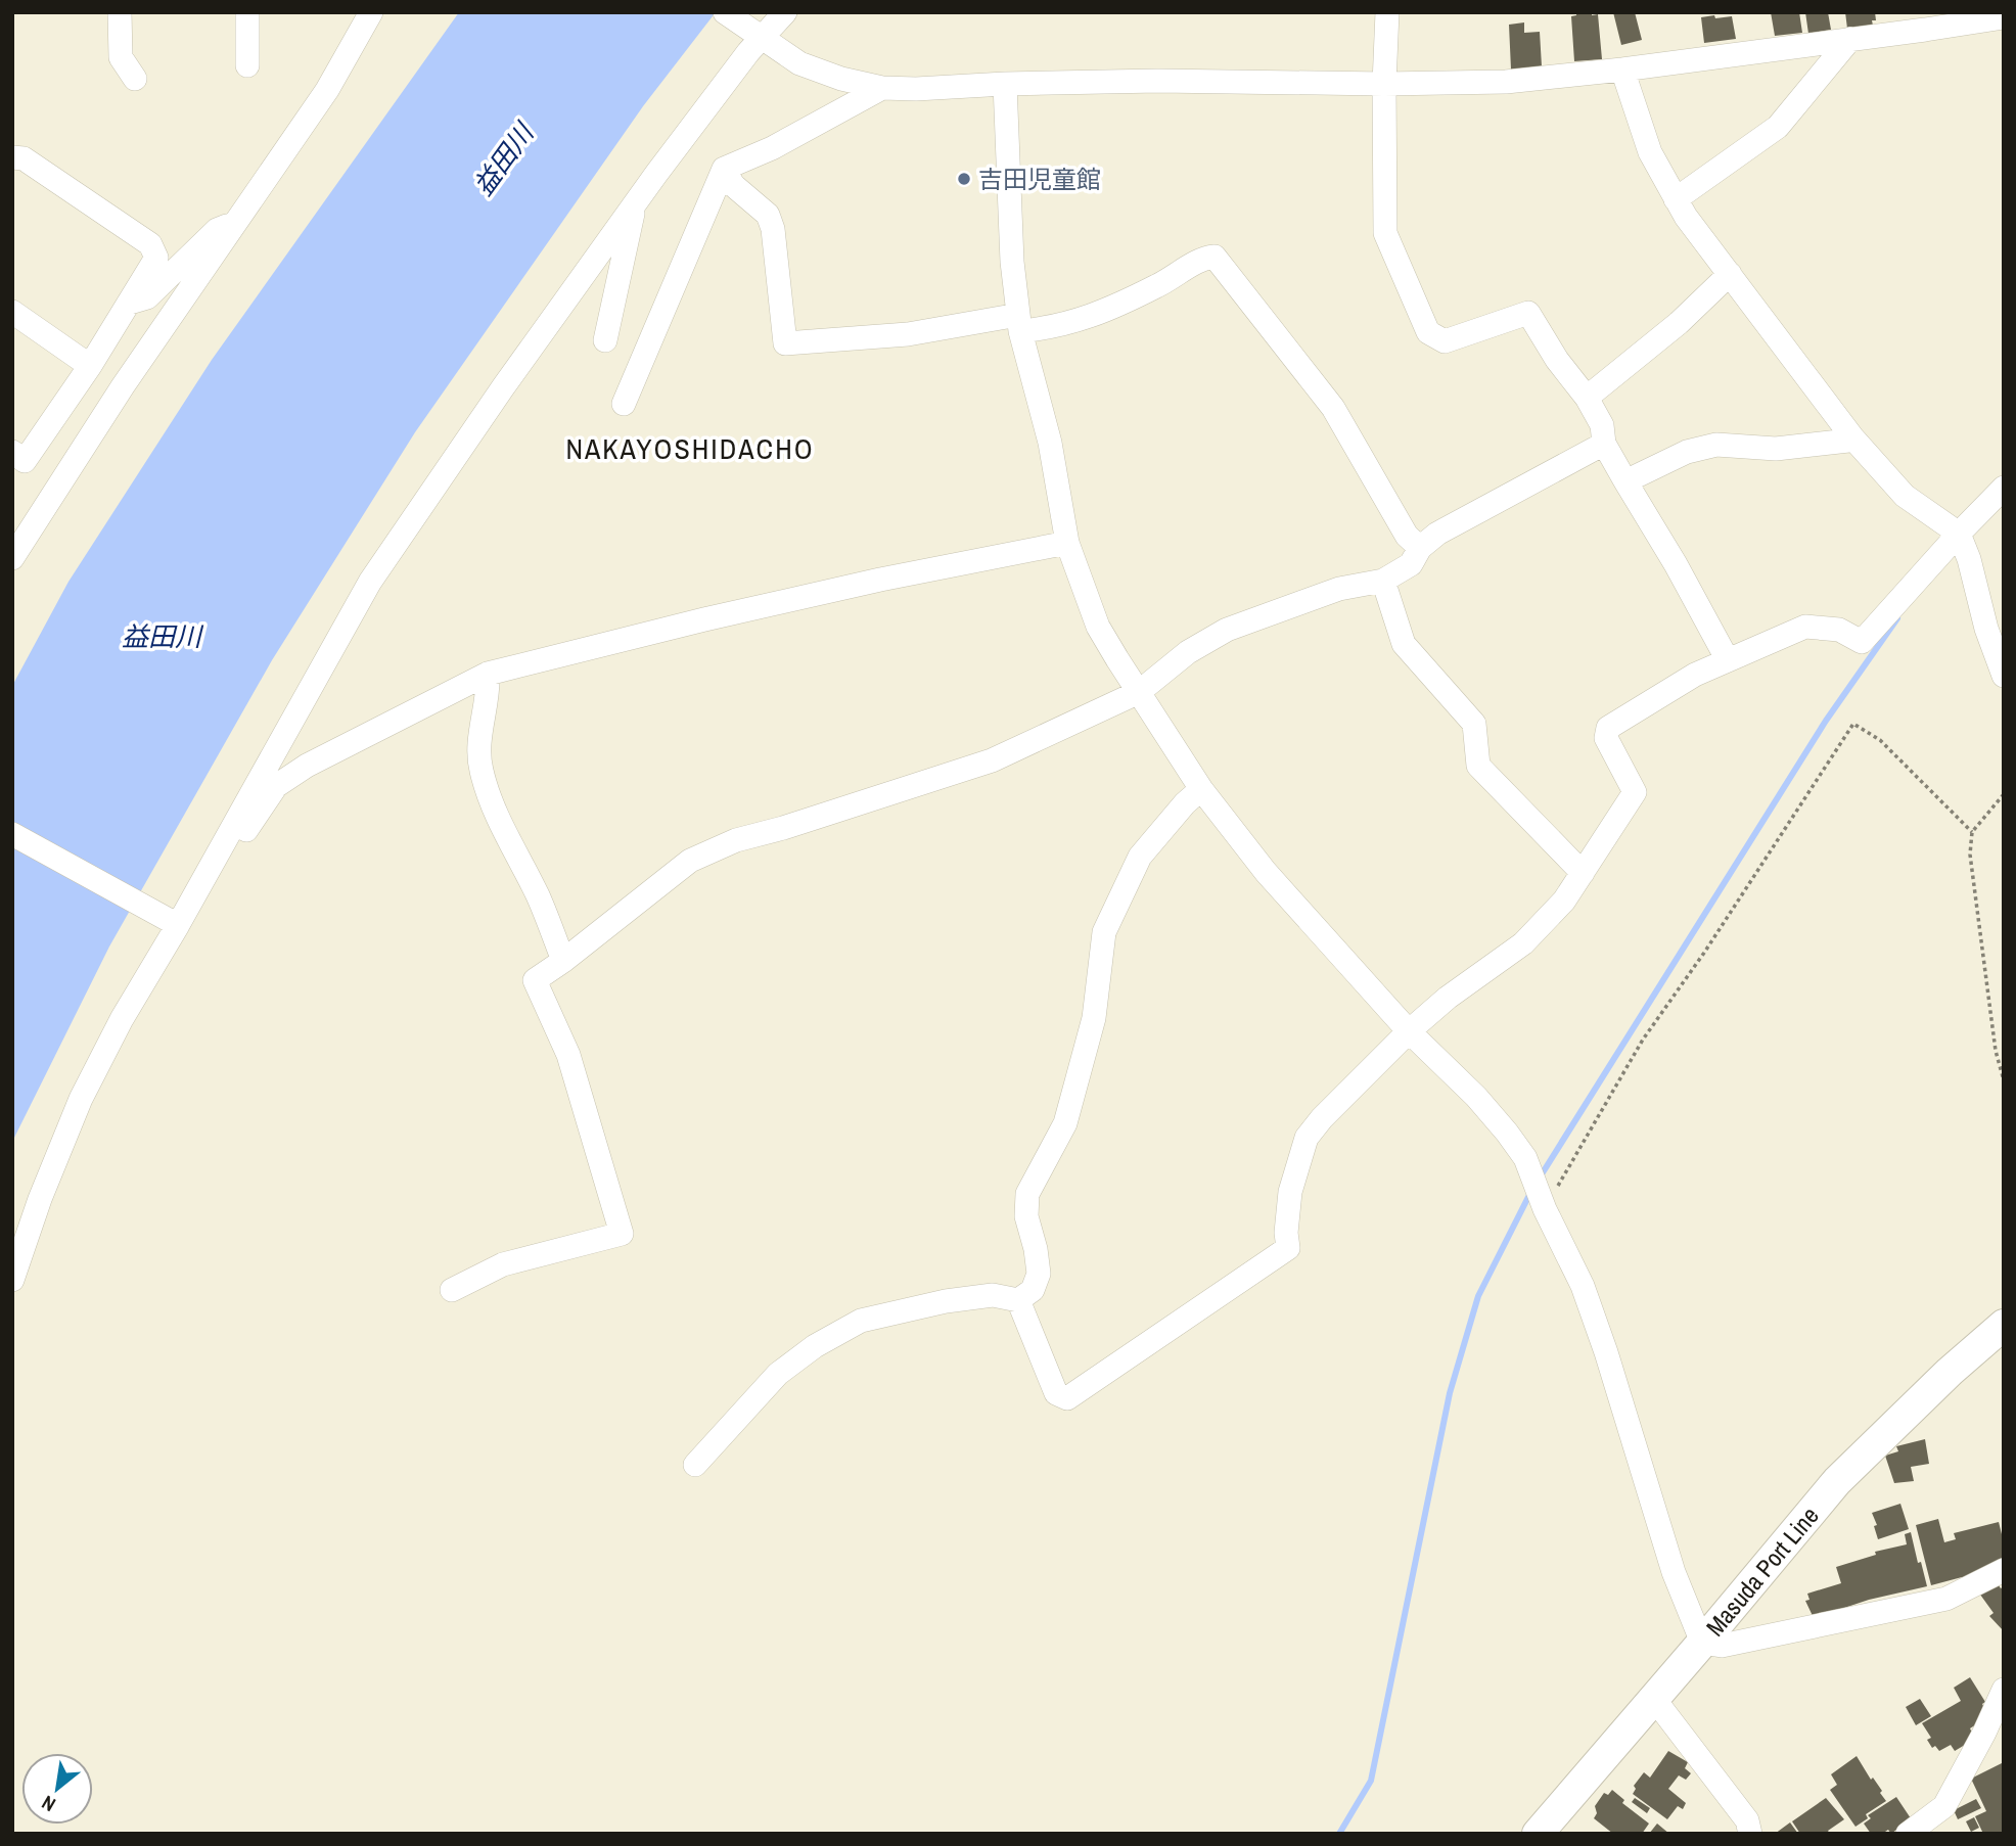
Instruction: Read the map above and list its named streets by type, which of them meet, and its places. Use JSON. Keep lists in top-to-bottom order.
{
  "streets": {
    "main road": ["Masuda Port Line"]
  },
  "districts": ["NAKAYOSHIDACHO"],
  "water": ["益田川"],
  "places": ["吉田児童館"],
  "north": "bottom left"
}
